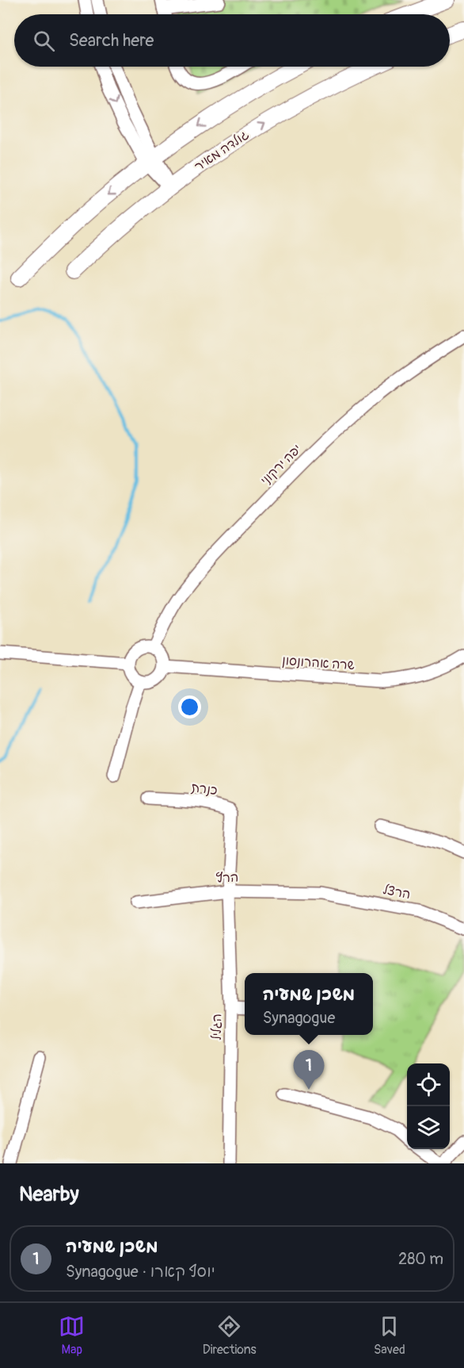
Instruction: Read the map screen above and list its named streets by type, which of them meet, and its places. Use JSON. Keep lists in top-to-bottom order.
{
  "streets": {
    "main road": ["גולדה מאיר"],
    "street": [
      "יפה ירקוני",
      "שרה אהרונסון",
      "כנרת",
      "הרץ",
      "הרצל",
      "הגליל"
    ]
  },
  "crossings": [
    ["יפה ירקוני", "שרה אהרונסון"],
    ["כנרת", "הרץ"],
    ["כנרת", "הגליל"],
    ["הרץ", "הרצל"],
    ["הרץ", "הגליל"]
  ],
  "page": {
    "search": "Search here",
    "popup": ["משכן שמעיה", "Synagogue"],
    "pins": "1",
    "heading": "Nearby",
    "list": [
      {
        "mark": "1",
        "name": "משכן שמעיה",
        "note": "Synagogue · יוסף קארו",
        "value": "280 m"
      }
    ],
    "nav": ["Map", "Directions", "Saved"]
  }
}
